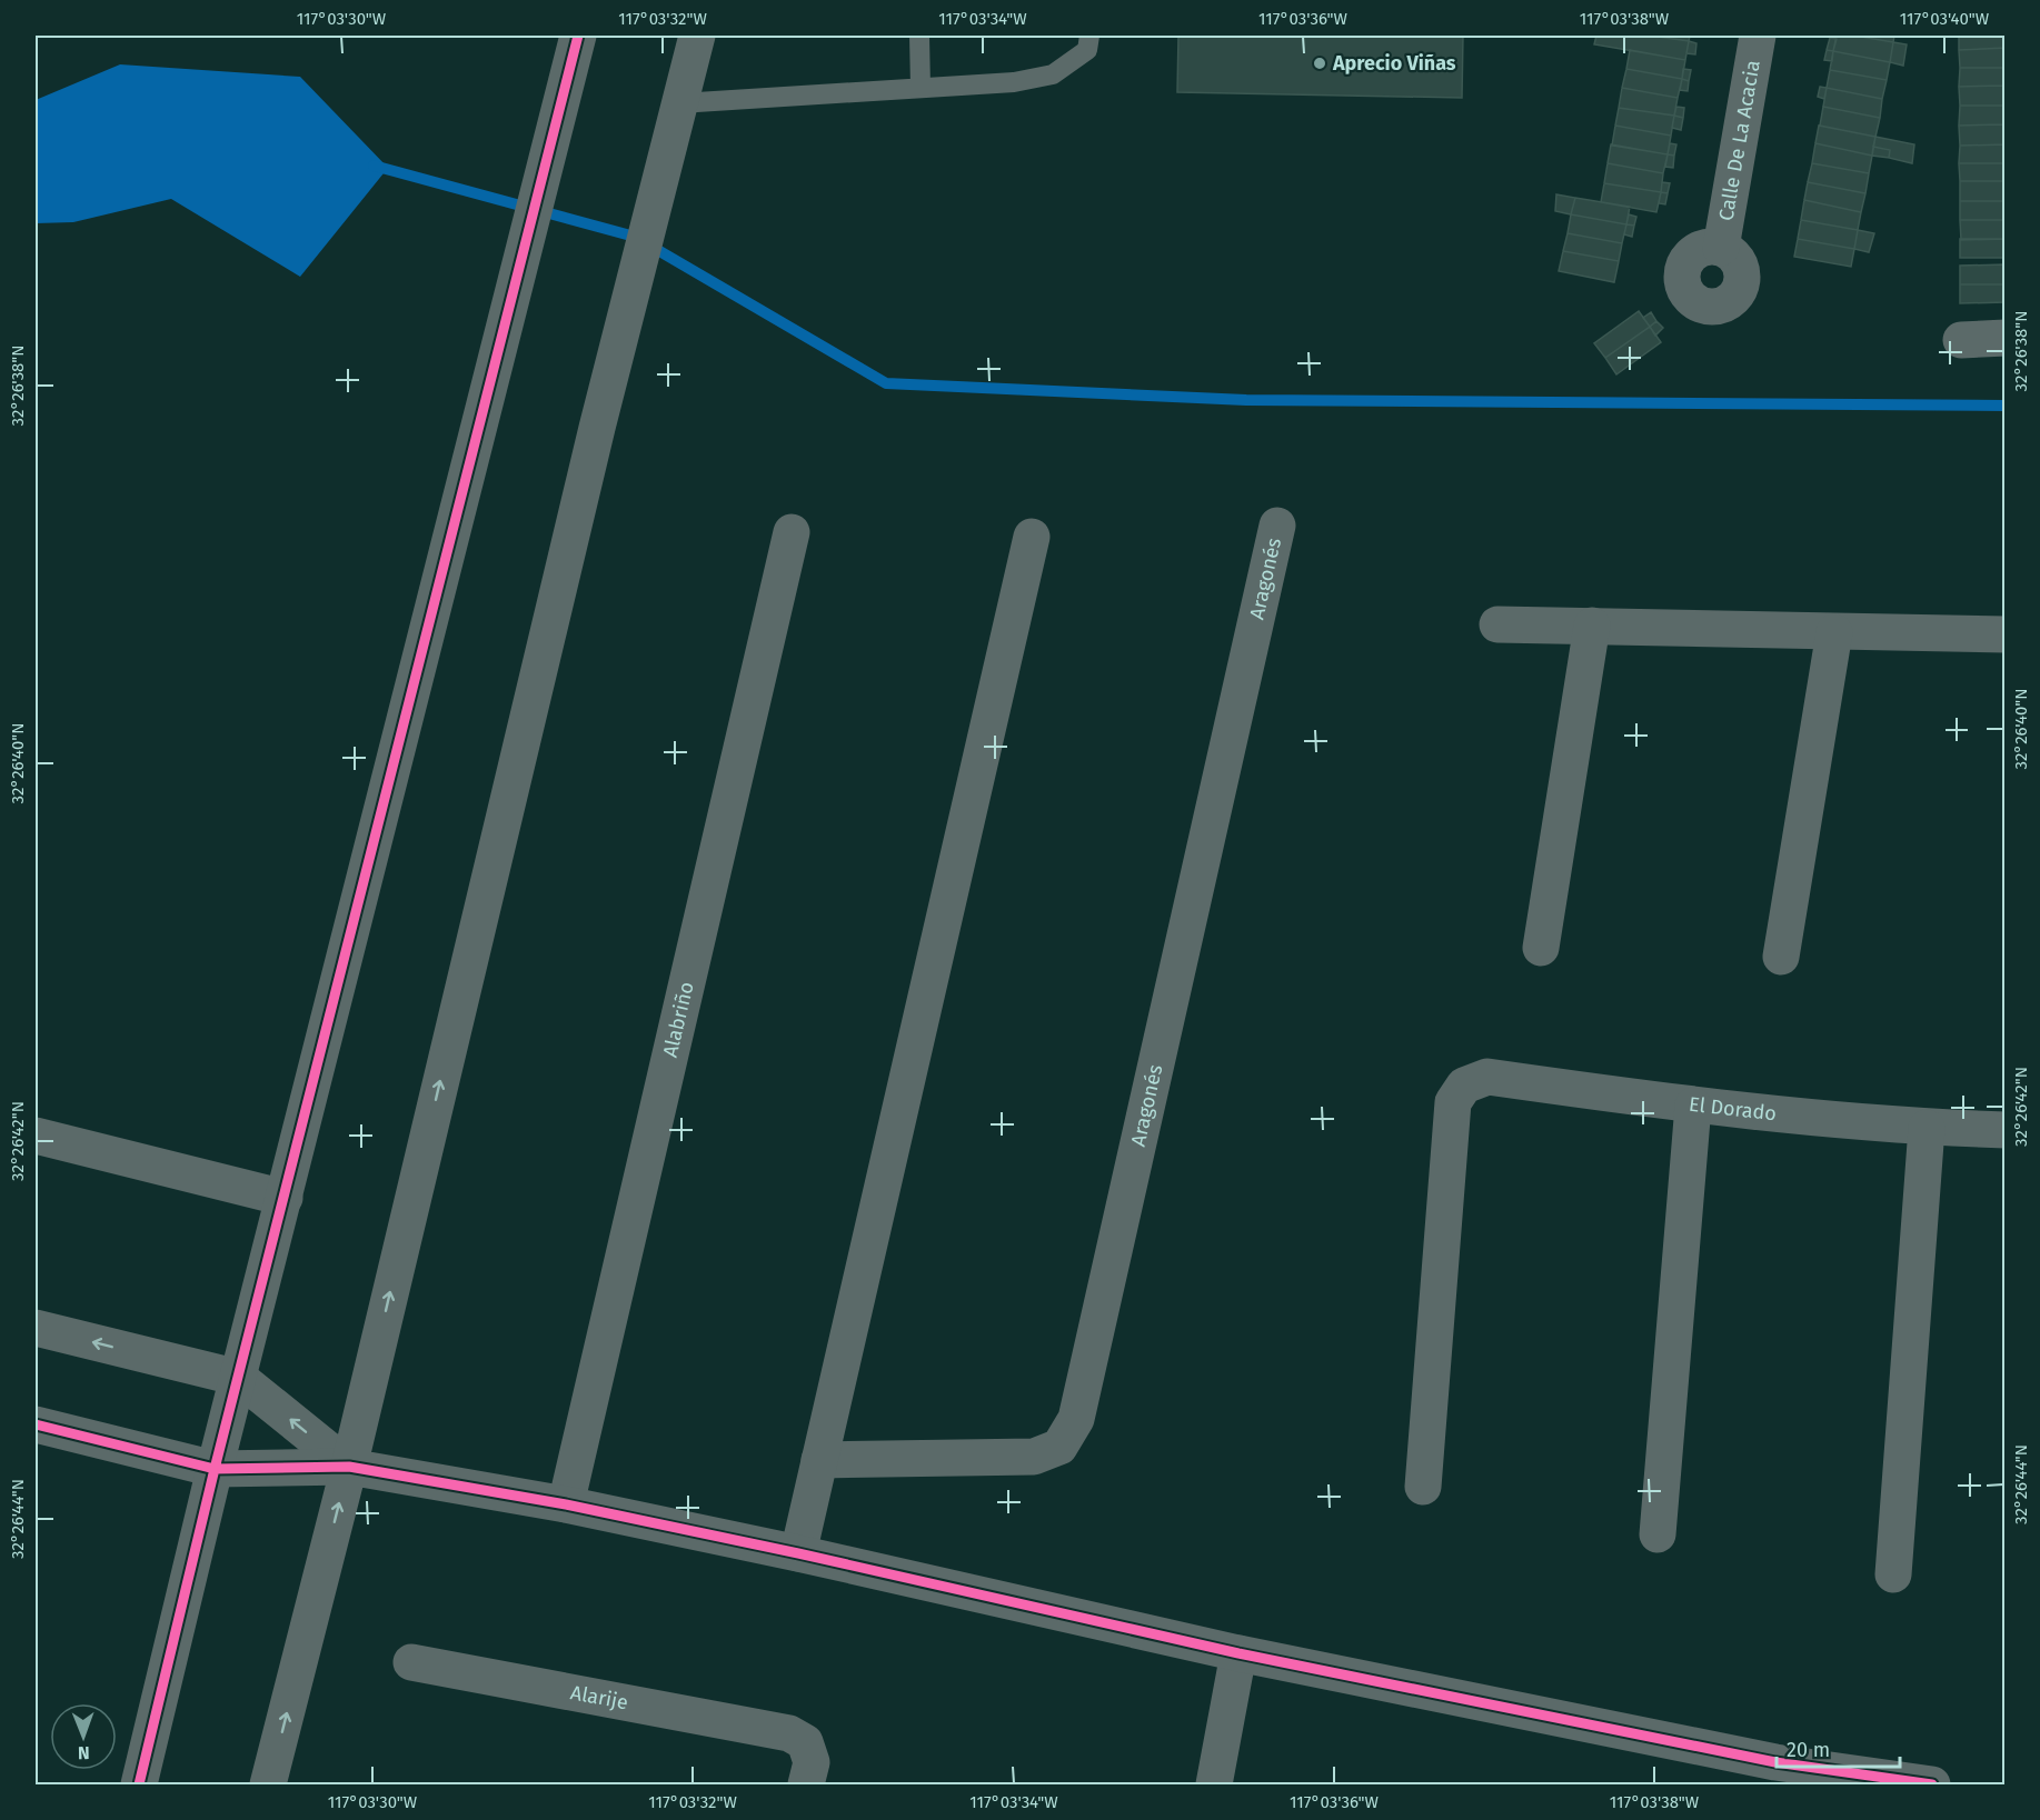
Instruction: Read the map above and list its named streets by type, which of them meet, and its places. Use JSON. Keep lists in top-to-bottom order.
{
  "streets": {
    "street": [
      "Calle De La Acacia",
      "Aragonés",
      "Alabriño",
      "El Dorado",
      "Alarije"
    ]
  },
  "places": ["Aprecio Viñas"],
  "scale_bar": "20 m",
  "north": "bottom",
  "coordinates": [
    "117°03'30\"W",
    "117°03'32\"W",
    "117°03'34\"W",
    "117°03'36\"W",
    "117°03'38\"W",
    "117°03'40\"W",
    "32°26'38\"N",
    "32°26'40\"N",
    "32°26'42\"N",
    "32°26'44\"N"
  ]
}
